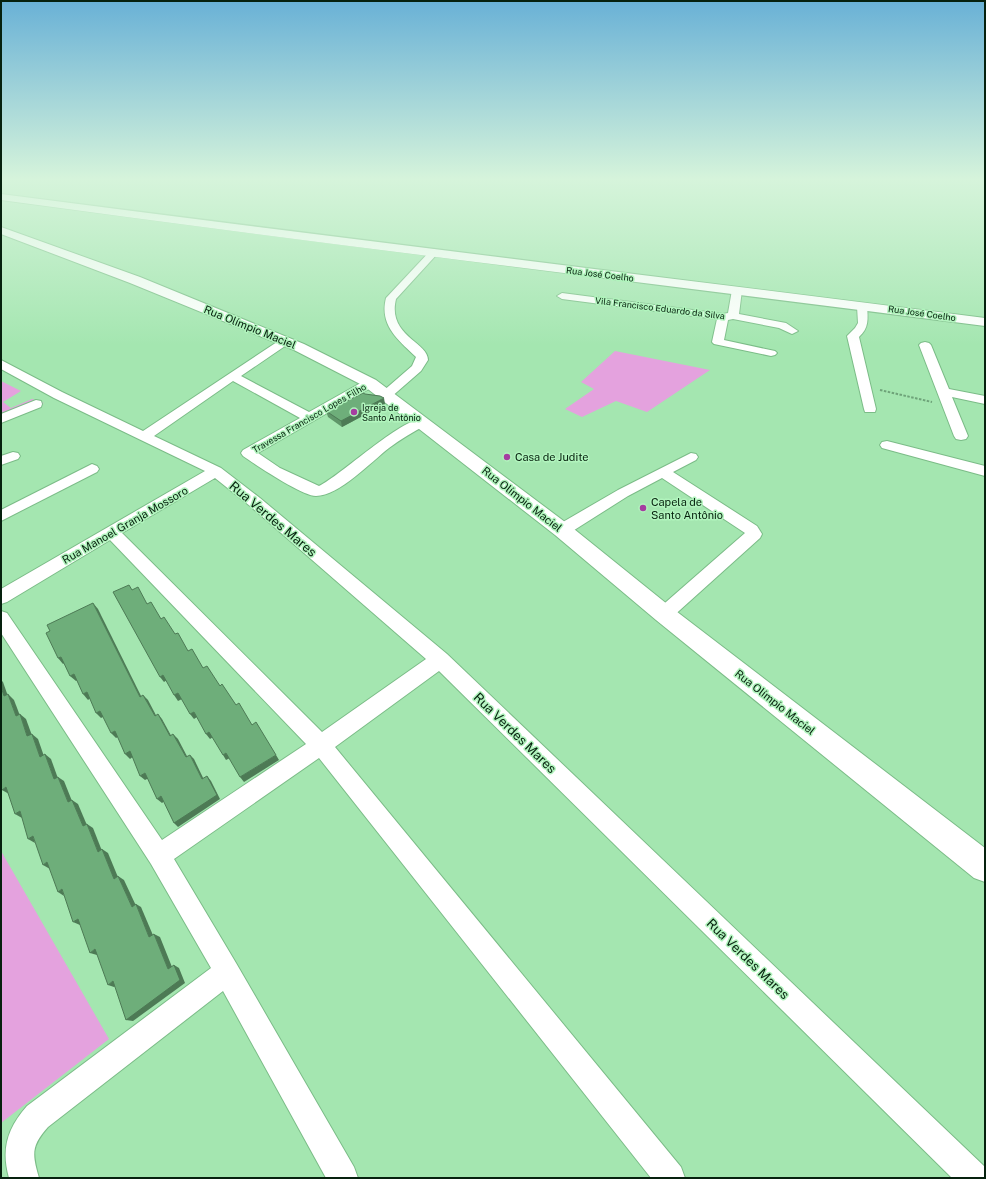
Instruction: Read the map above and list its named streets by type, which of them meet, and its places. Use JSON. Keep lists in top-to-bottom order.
{
  "streets": {
    "street": [
      "Rua José Coelho",
      "Vila Francisco Eduardo da Silva",
      "Rua Olímpio Maciel",
      "Travessa Francisco Lopes Filho",
      "Rua Verdes Mares",
      "Rua Manoel Granja Mossoro"
    ]
  },
  "crossings": [
    ["Rua José Coelho", "Vila Francisco Eduardo da Silva"],
    ["Rua Olímpio Maciel", "Travessa Francisco Lopes Filho"],
    ["Rua Verdes Mares", "Rua Manoel Granja Mossoro"]
  ],
  "places": ["Igreja de Santo Antônio", "Casa de Judite", "Capela de Santo Antônio"]
}
